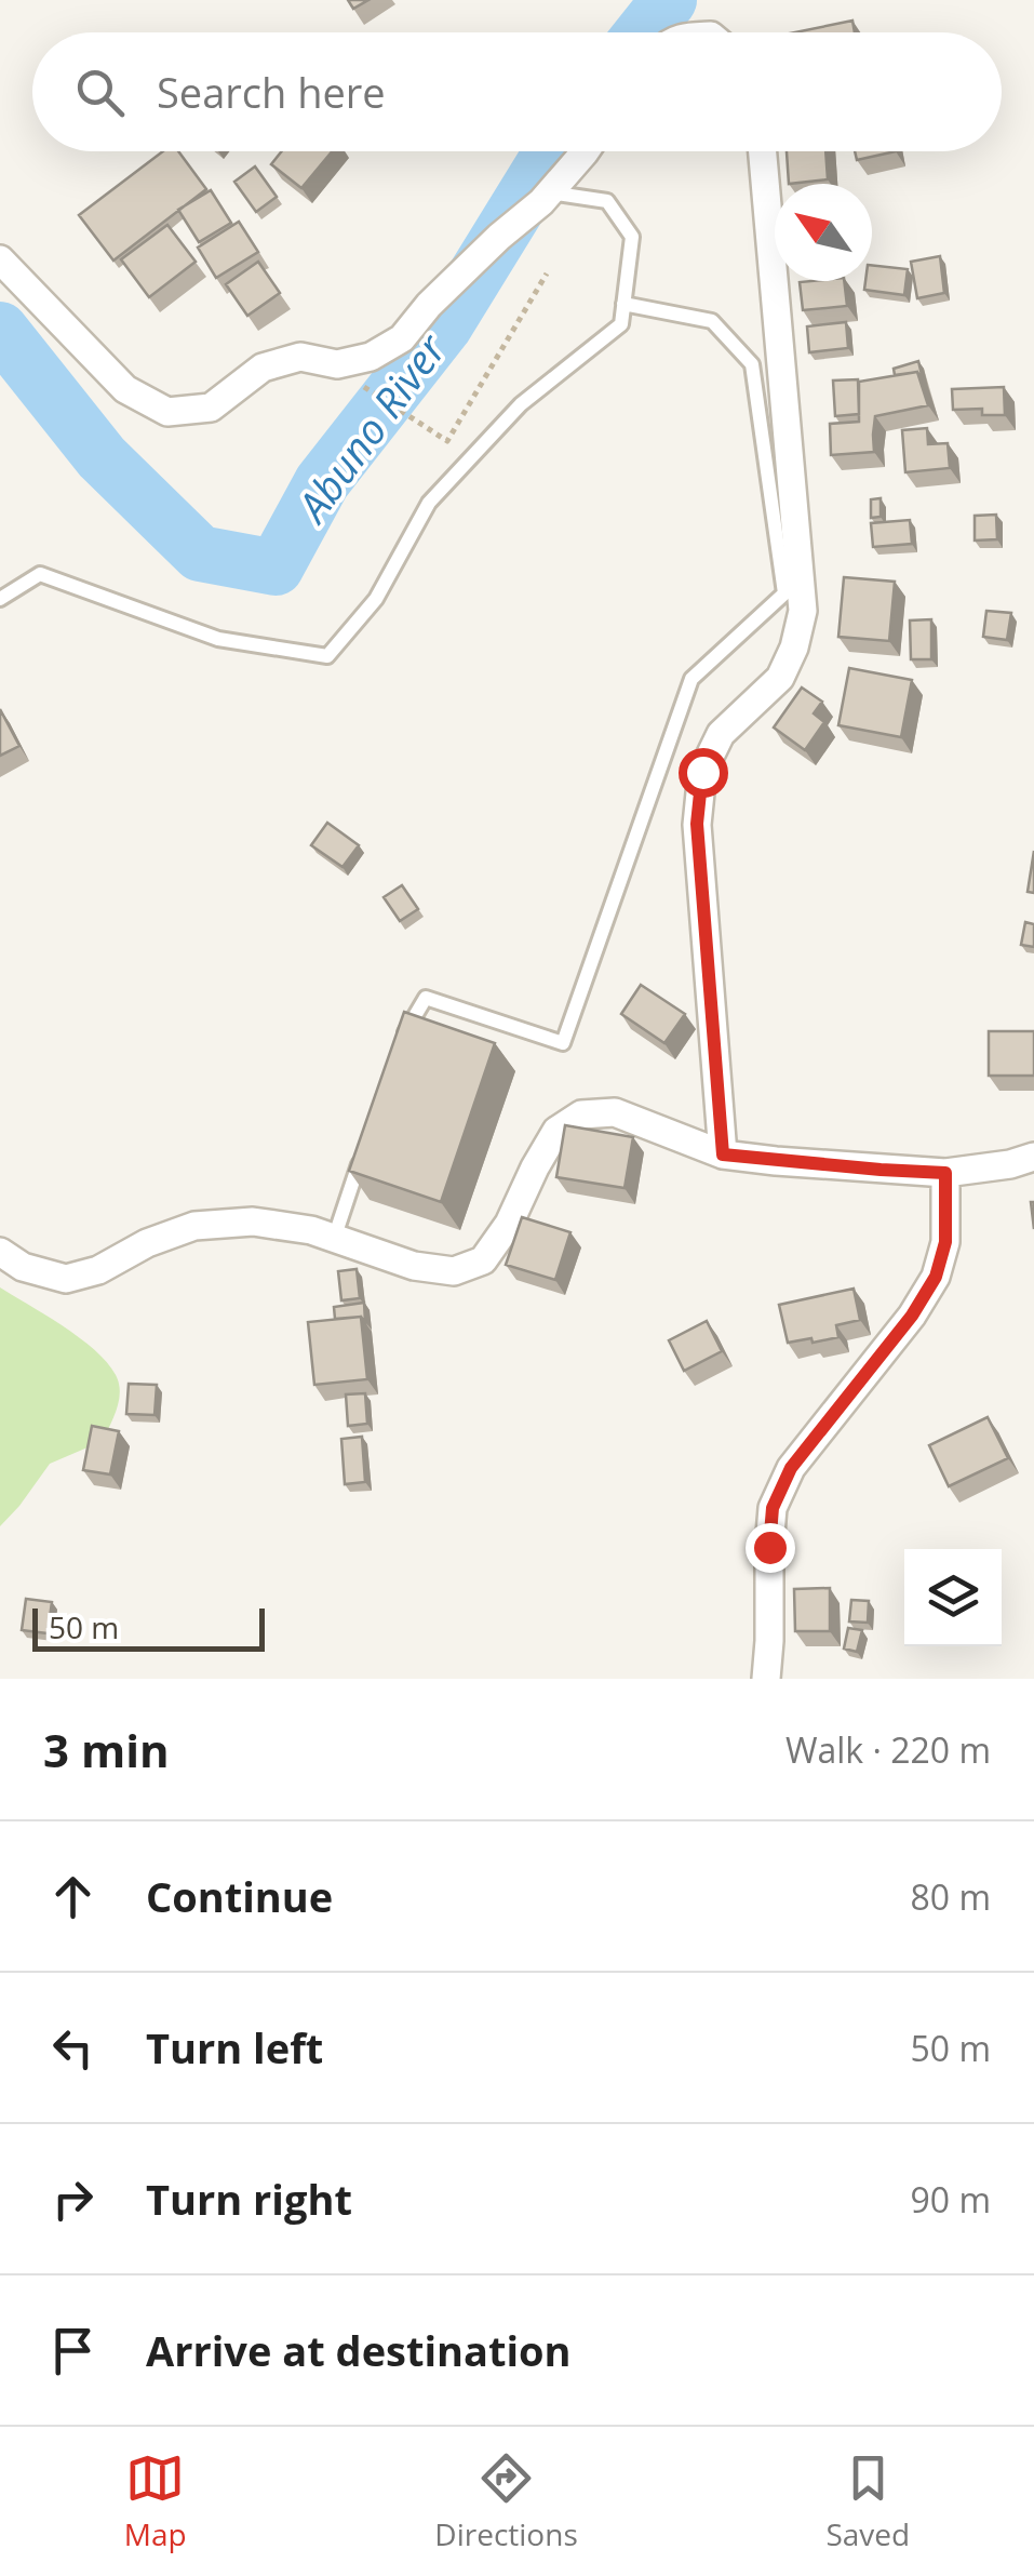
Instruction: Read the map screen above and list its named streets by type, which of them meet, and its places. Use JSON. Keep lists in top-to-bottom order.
{
  "water": ["Abuno River"],
  "scale_bar": "50 m",
  "north": "top left",
  "page": {
    "search": "Search here",
    "scale": "50 m",
    "heading": ["3 min", "Walk · 220 m"],
    "list": [
      ["Continue", "80 m"],
      ["Turn left", "50 m"],
      ["Turn right", "90 m"],
      "Arrive at destination"
    ],
    "nav": ["Map", "Directions", "Saved"]
  }
}
